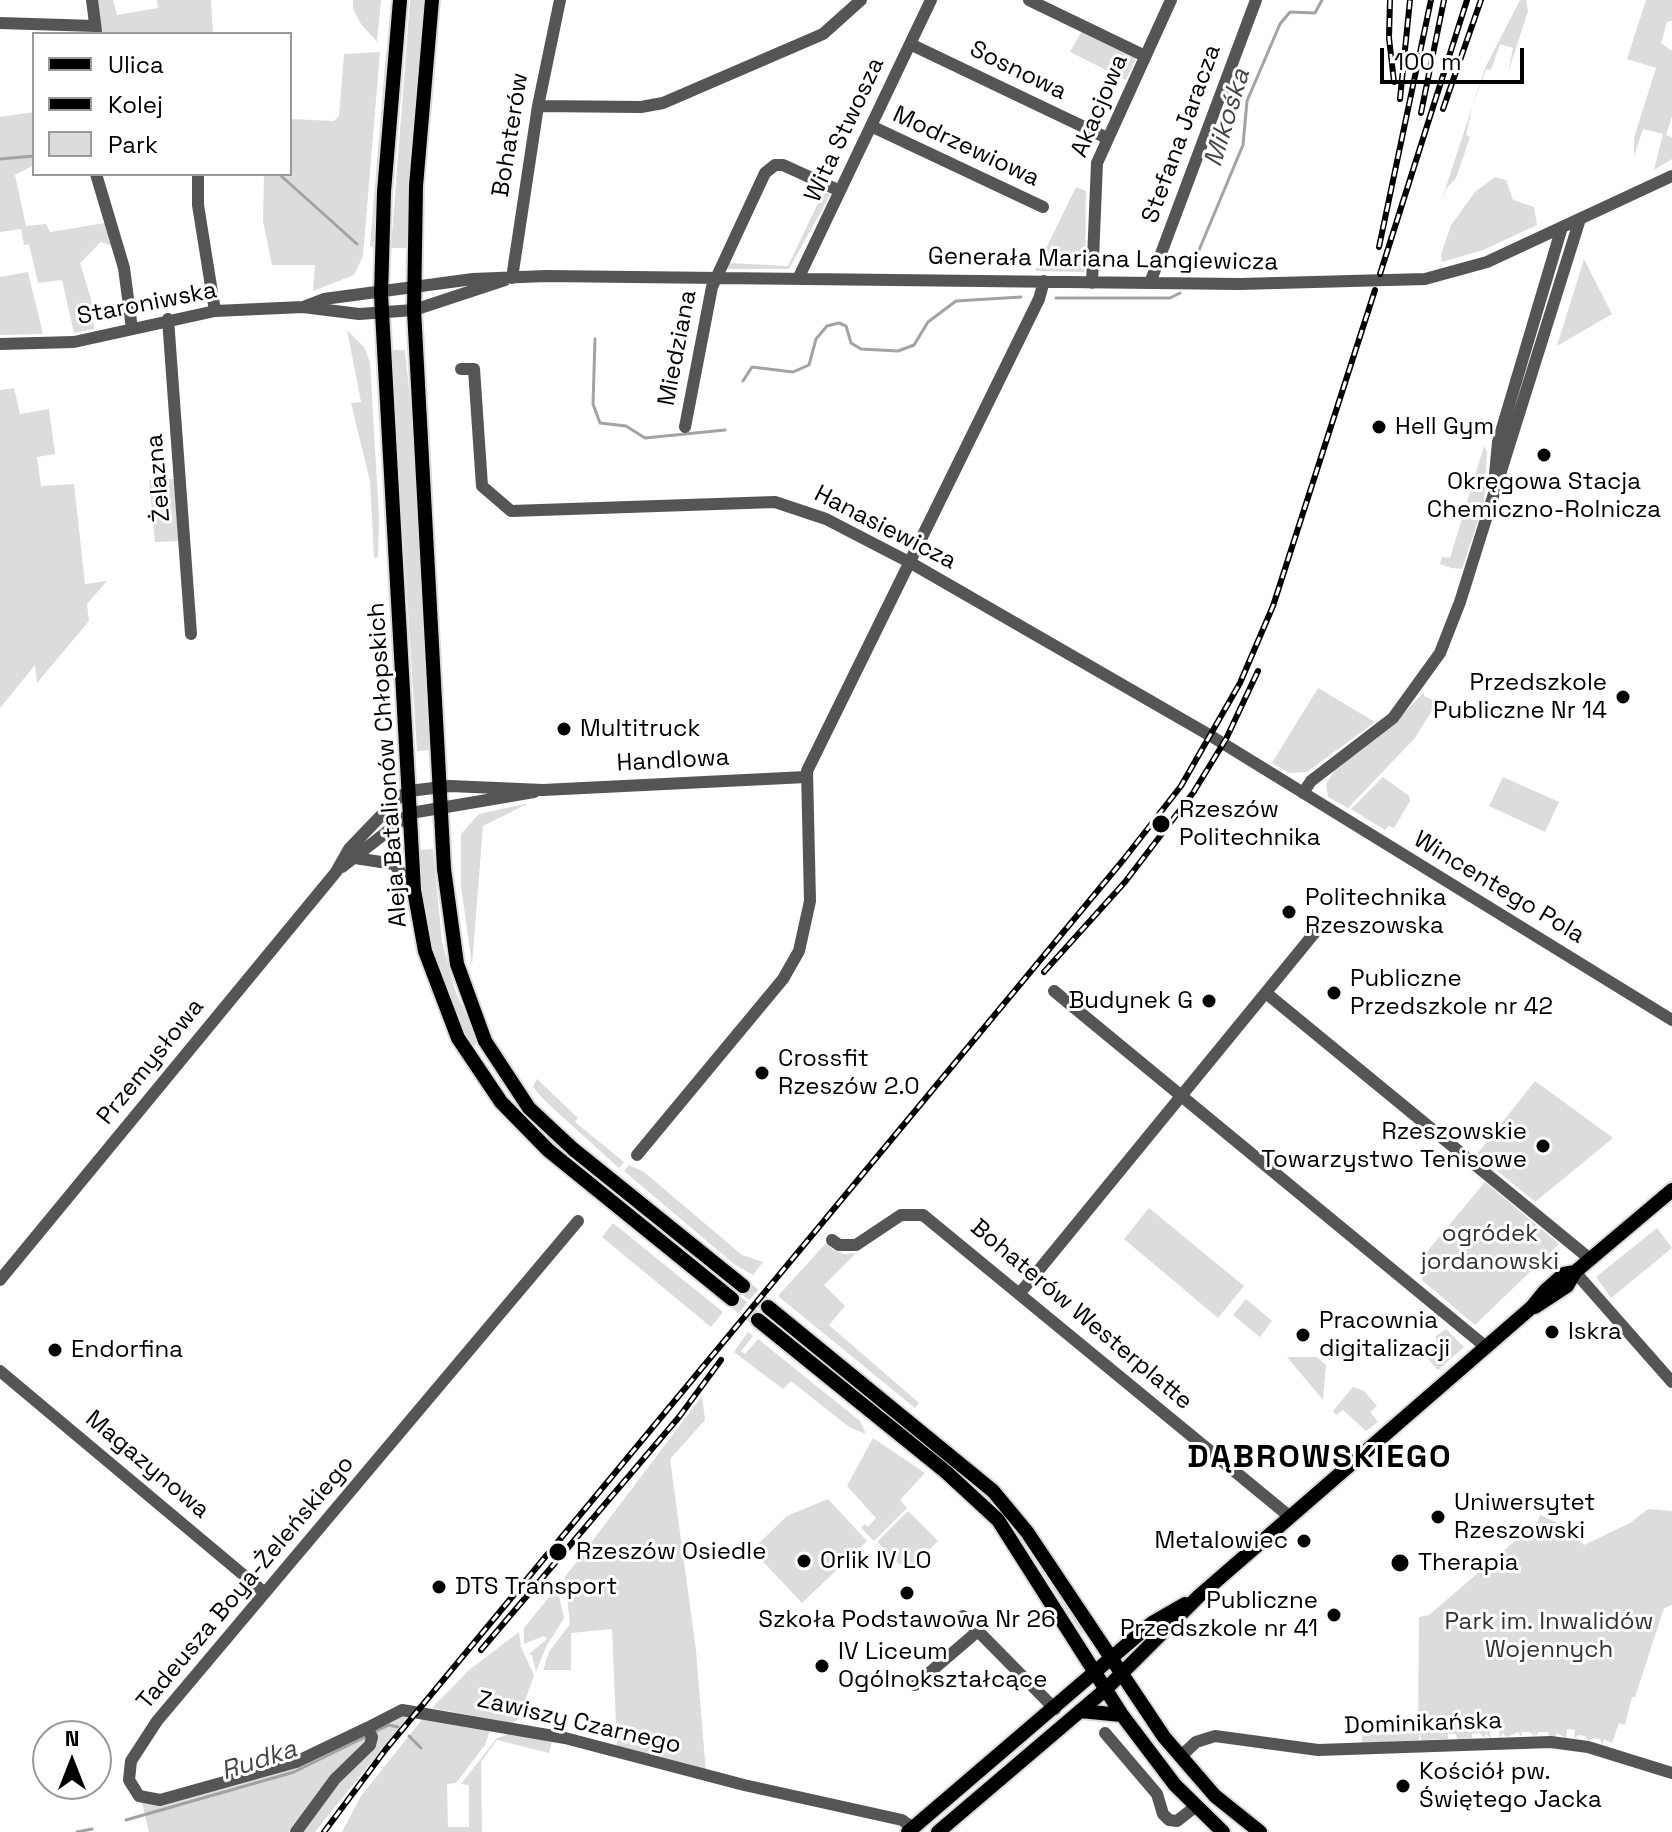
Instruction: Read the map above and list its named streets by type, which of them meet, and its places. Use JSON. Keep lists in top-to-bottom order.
{
  "streets": {
    "main road": ["Aleja Batalionów Chłopskich"],
    "street": [
      "Sosnowa",
      "Akacjowa",
      "Wita Stwosza",
      "Stefana Jaracza",
      "Bohaterów",
      "Modrzewiowa",
      "Generała Mariana Langiewicza",
      "Staroniwska",
      "Miedziana",
      "Żelazna",
      "Hanasiewicza",
      "Handlowa",
      "Wincentego Pola",
      "Przemysłowa",
      "Bohaterów Westerplatte",
      "Magazynowa",
      "Tadeusza Boya-Żeleńskiego",
      "Zawiszy Czarnego",
      "Dominikańska"
    ]
  },
  "crossings": [
    ["Sosnowa", "Akacjowa"],
    ["Sosnowa", "Wita Stwosza"],
    ["Akacjowa", "Generała Mariana Langiewicza"],
    ["Wita Stwosza", "Modrzewiowa"],
    ["Wita Stwosza", "Generała Mariana Langiewicza"],
    ["Wita Stwosza", "Miedziana"],
    ["Stefana Jaracza", "Generała Mariana Langiewicza"],
    ["Bohaterów", "Generała Mariana Langiewicza"],
    ["Generała Mariana Langiewicza", "Staroniwska"],
    ["Generała Mariana Langiewicza", "Miedziana"],
    ["Generała Mariana Langiewicza", "Aleja Batalionów Chłopskich"],
    ["Staroniwska", "Żelazna"],
    ["Staroniwska", "Aleja Batalionów Chłopskich"],
    ["Hanasiewicza", "Wincentego Pola"],
    ["Handlowa", "Aleja Batalionów Chłopskich"],
    ["Handlowa", "Przemysłowa"],
    ["Aleja Batalionów Chłopskich", "Przemysłowa"],
    ["Magazynowa", "Tadeusza Boya-Żeleńskiego"],
    ["Tadeusza Boya-Żeleńskiego", "Zawiszy Czarnego"]
  ],
  "districts": ["DĄBROWSKIEGO"],
  "water": ["Mikośka", "Rudka"],
  "parks": ["ogródek jordanowski", "Park im. Inwalidów Wojennych"],
  "places": [
    "Hell Gym",
    "Okręgowa Stacja Chemiczno-Rolnicza",
    "Przedszkole Publiczne Nr 14",
    "Multitruck",
    "Rzeszów Politechnika",
    "Politechnika Rzeszowska",
    "Publiczne Przedszkole nr 42",
    "Budynek G",
    "Crossfit Rzeszów 2.0",
    "Rzeszowskie Towarzystwo Tenisowe",
    "Iskra",
    "Pracownia digitalizacji",
    "Endorfina",
    "Uniwersytet Rzeszowski",
    "Metalowiec",
    "Rzeszów Osiedle",
    "Orlik IV LO",
    "Therapia",
    "DTS Transport",
    "Szkoła Podstawowa Nr 26",
    "Publiczne Przedszkole nr 41",
    "IV Liceum Ogólnokształcące",
    "Kościół pw. Świętego Jacka"
  ],
  "legend": ["Ulica", "Kolej", "Park"],
  "scale_bar": "100 m",
  "north": "top"
}
